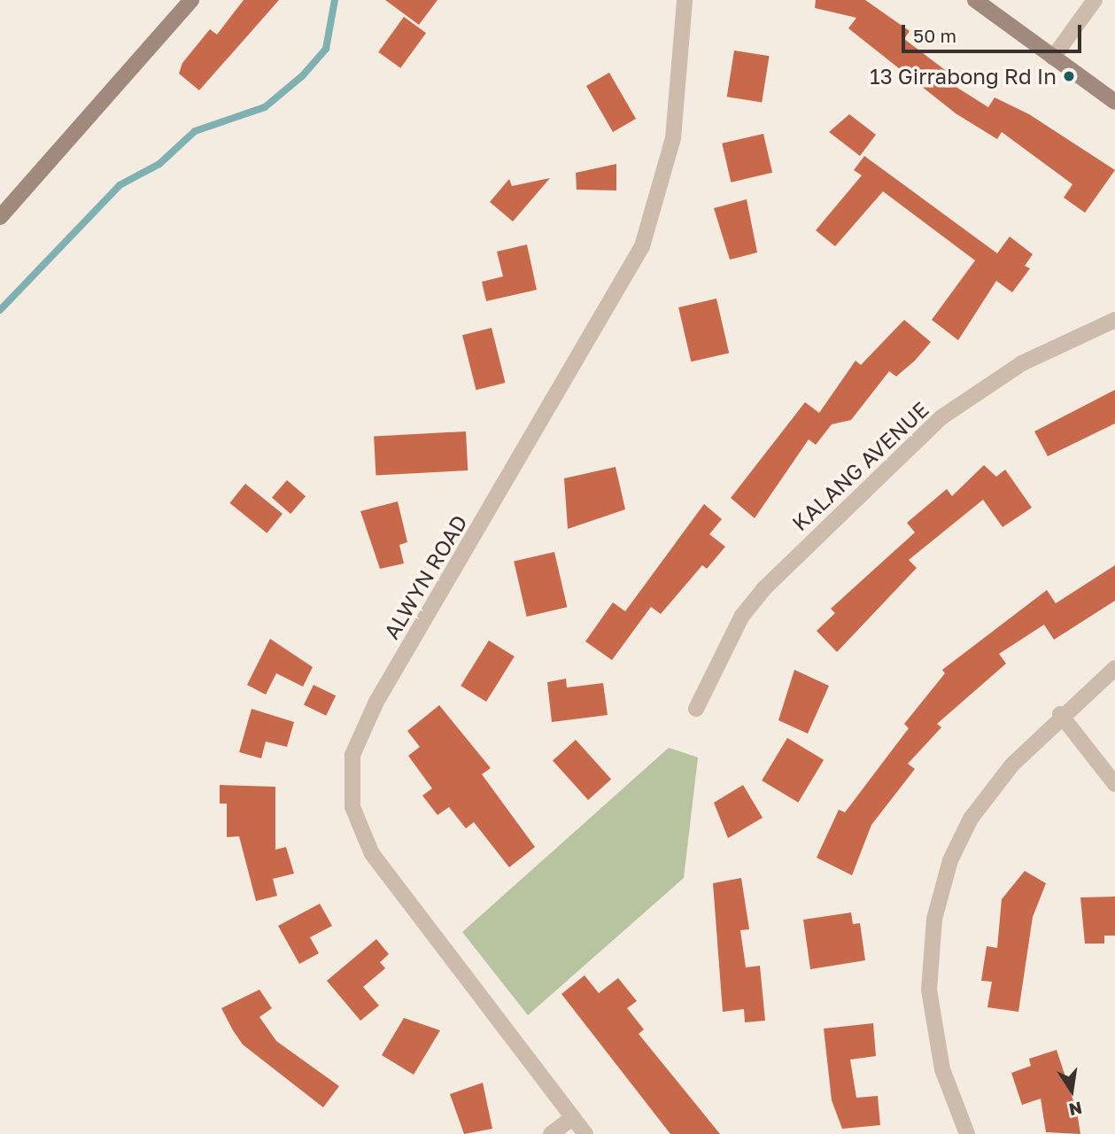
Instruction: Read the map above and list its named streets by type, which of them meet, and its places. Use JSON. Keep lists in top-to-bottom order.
{
  "streets": {
    "street": ["KALANG AVENUE", "ALWYN ROAD"]
  },
  "places": ["13 Girrabong Rd In"],
  "scale_bar": "50 m",
  "north": "bottom"
}
